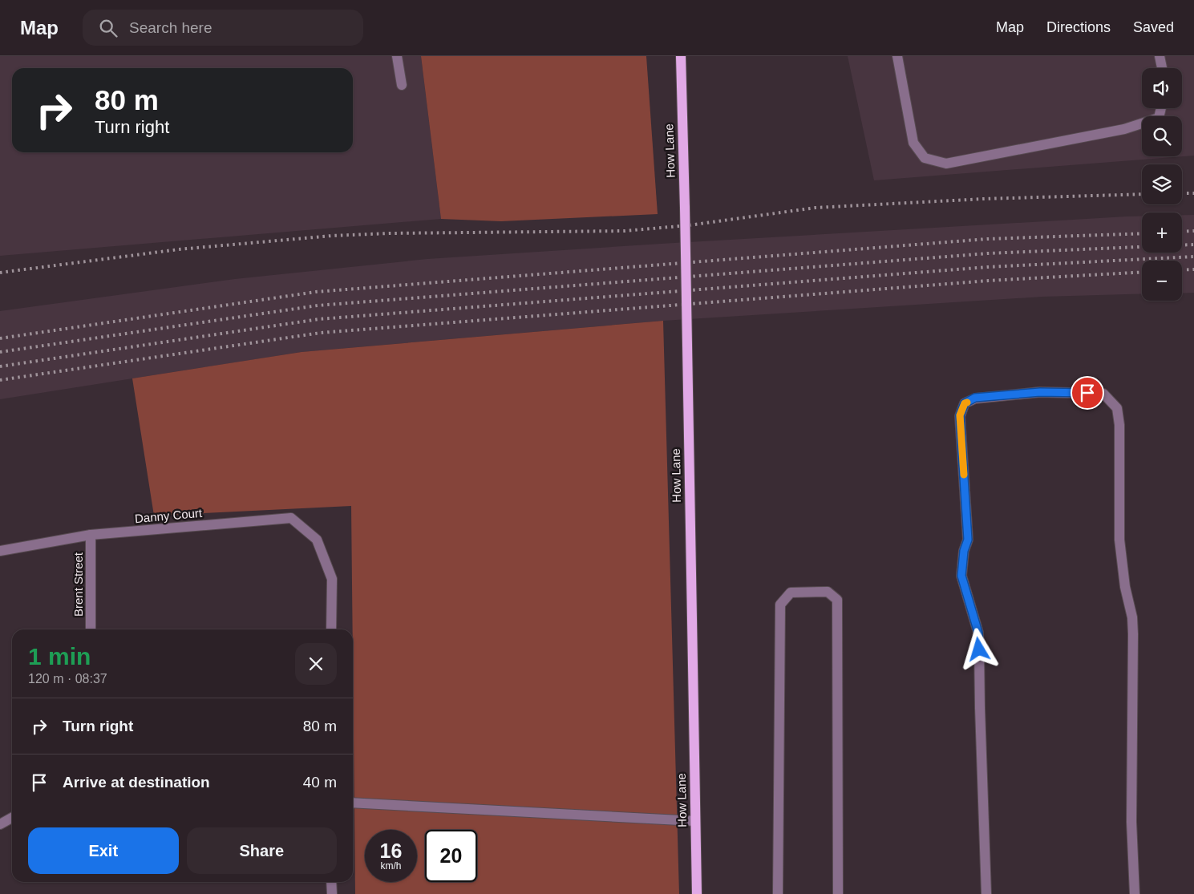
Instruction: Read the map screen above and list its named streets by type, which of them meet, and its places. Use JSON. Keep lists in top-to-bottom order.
{
  "streets": {
    "main road": ["How Lane"],
    "street": ["Danny Court", "Brent Street"]
  },
  "crossings": [
    ["Danny Court", "Brent Street"]
  ],
  "page": {
    "header": "Map",
    "search": "Search here",
    "nav": ["Map", "Directions", "Saved"],
    "map_buttons": ["+", "−"],
    "turn": ["80 m", "Turn right"],
    "heading": ["1 min", "120 m · 08:37"],
    "list": [
      {
        "name": "Turn right",
        "value": "80 m"
      },
      {
        "name": "Arrive at destination",
        "value": "40 m"
      }
    ],
    "buttons": ["Exit", "Share"],
    "speed": "16 km/h",
    "limit": "20"
  }
}
